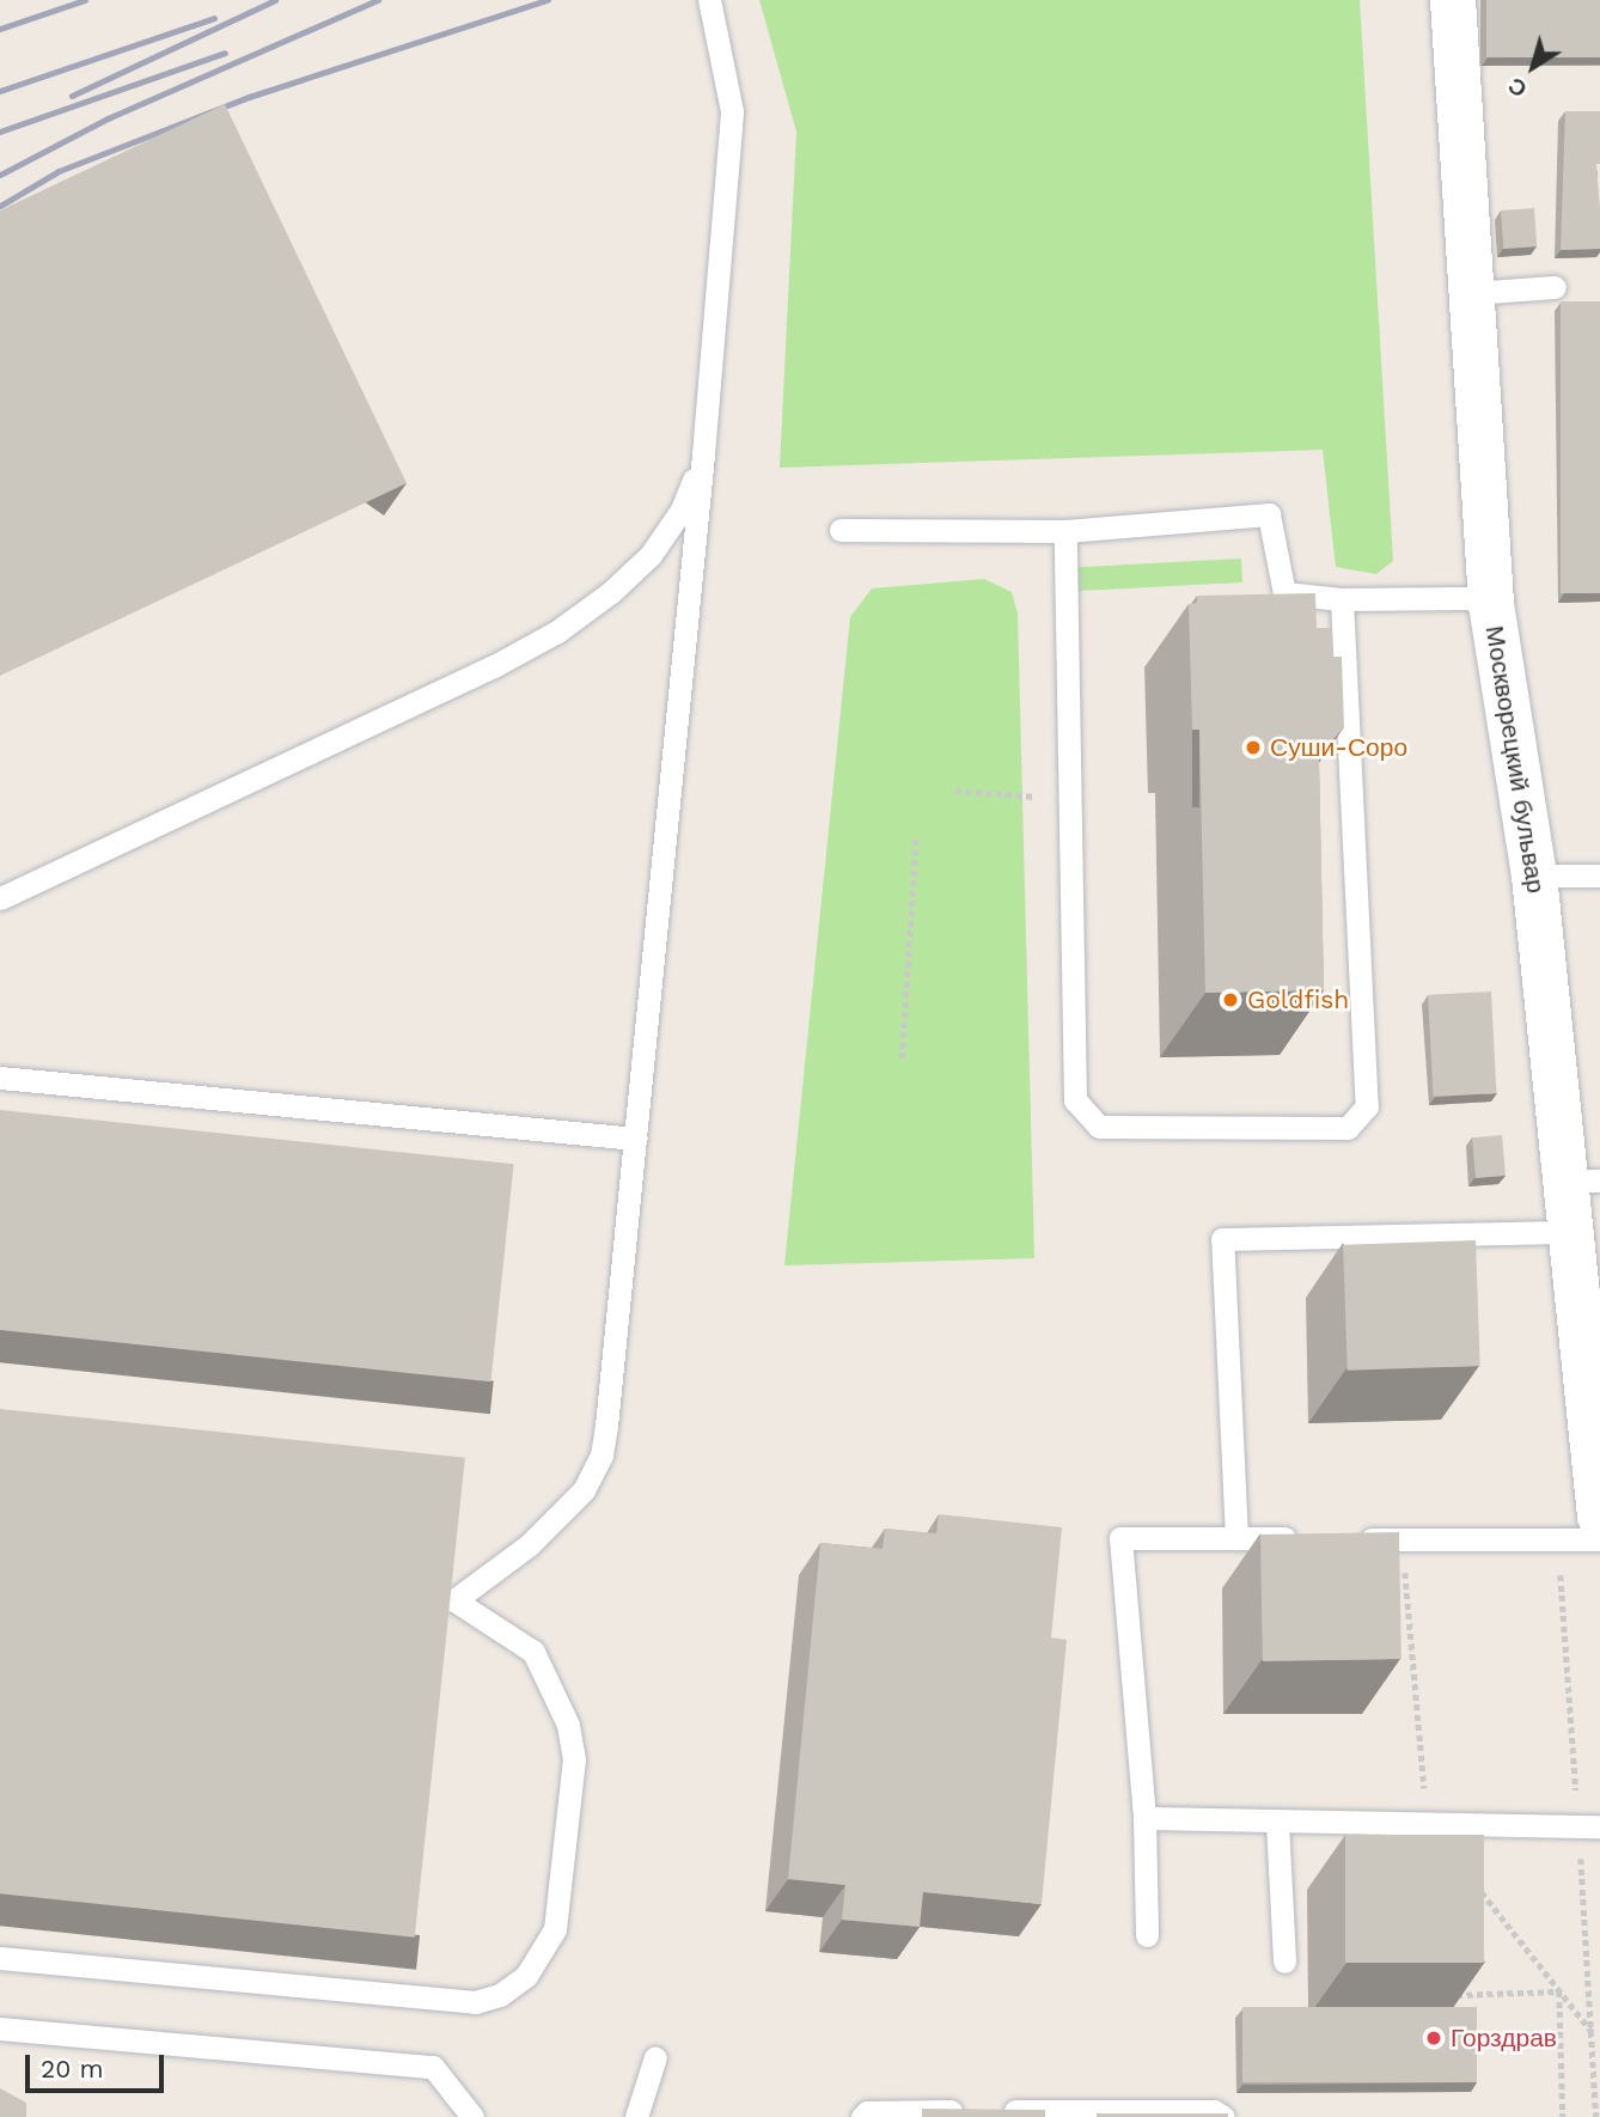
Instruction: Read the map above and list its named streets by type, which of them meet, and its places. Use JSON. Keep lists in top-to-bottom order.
{
  "streets": {
    "street": ["Москворецкий бульвар"]
  },
  "places": ["Суши-Соро", "Goldfish", "Горздрав"],
  "scale_bar": "20 m",
  "north": "bottom left"
}
